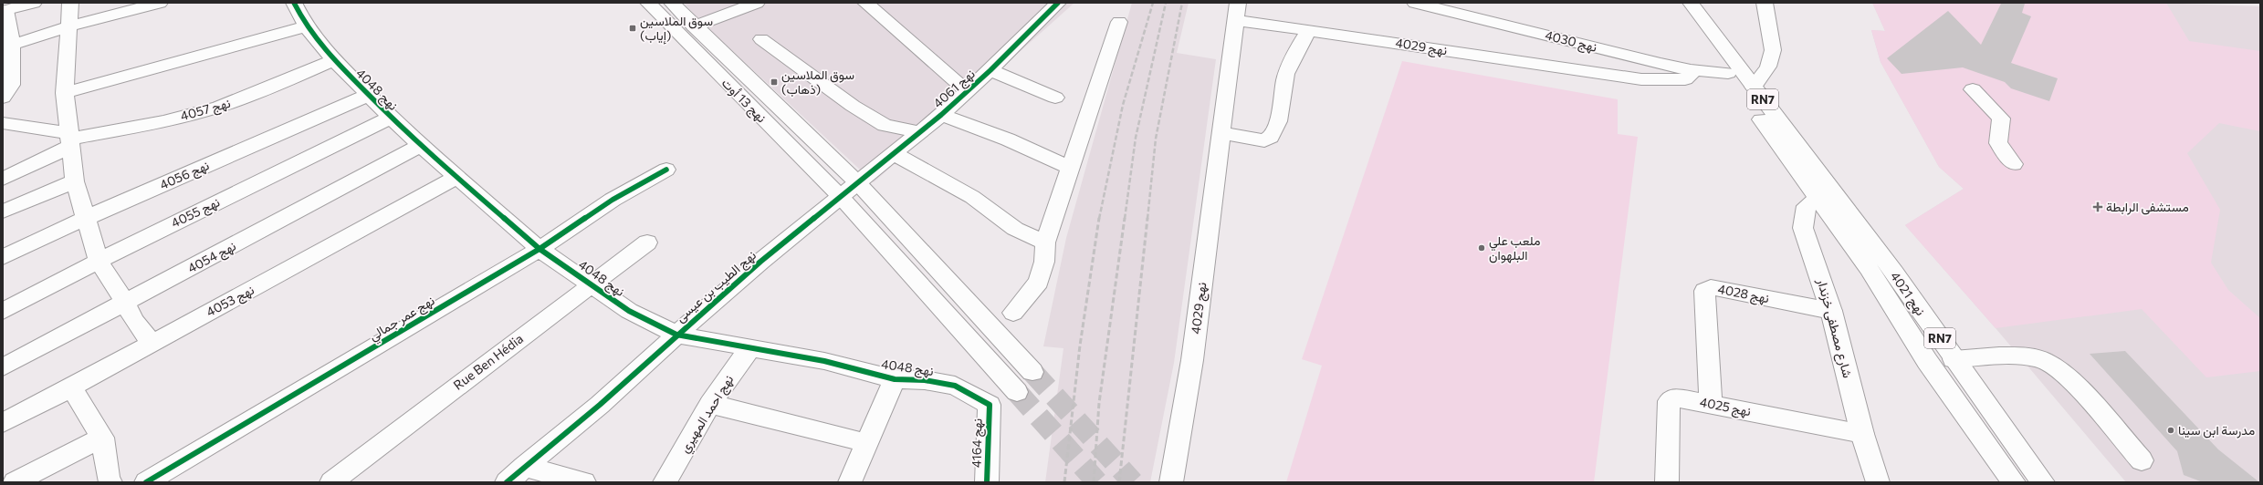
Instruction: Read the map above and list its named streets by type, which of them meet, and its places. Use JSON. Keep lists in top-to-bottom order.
{
  "streets": {
    "main road": [
      "نهج 4030",
      "نهج 4029",
      "نهج 4061",
      "نهج 4048",
      "RN7",
      "نهج 13 أوت",
      "نهج 4057",
      "نهج 4056",
      "نهج 4055",
      "نهج 4054",
      "نهج الطيب بن عيسى",
      "نهج 4028",
      "نهج 4021",
      "نهج 4053",
      "نهج عمر جمالي",
      "شارع مصطفى خزندار",
      "Rue Ben Hédia",
      "نهج 4025",
      "نهج احمد المهيري",
      "نهج 4164"
    ]
  },
  "crossings": [
    ["نهج 4030", "نهج 4029"],
    ["نهج 4030", "RN7"],
    ["نهج 4061", "نهج 13 أوت"],
    ["نهج 4061", "نهج الطيب بن عيسى"],
    ["نهج 4048", "نهج 4057"],
    ["نهج 4048", "نهج 4056"],
    ["نهج 4048", "نهج 4055"],
    ["نهج 4048", "نهج 4054"],
    ["نهج 4048", "نهج الطيب بن عيسى"],
    ["نهج 4048", "نهج 4053"],
    ["نهج 4048", "نهج عمر جمالي"],
    ["نهج 4048", "Rue Ben Hédia"],
    ["نهج 4048", "نهج احمد المهيري"],
    ["نهج 4048", "نهج 4164"],
    ["RN7", "نهج 4021"],
    ["RN7", "شارع مصطفى خزندار"],
    ["نهج 13 أوت", "نهج الطيب بن عيسى"],
    ["نهج 4028", "شارع مصطفى خزندار"],
    ["نهج 4028", "نهج 4025"],
    ["نهج 4021", "شارع مصطفى خزندار"],
    ["شارع مصطفى خزندار", "نهج 4025"]
  ],
  "places": {
    "transit": ["سوق الملاسين (إياب)", "سوق الملاسين (ذهاب)"],
    "health": ["مستشفى الرابطة"],
    "other": ["ملعب علي البلهوان", "مدرسة ابن سينا"]
  }
}
